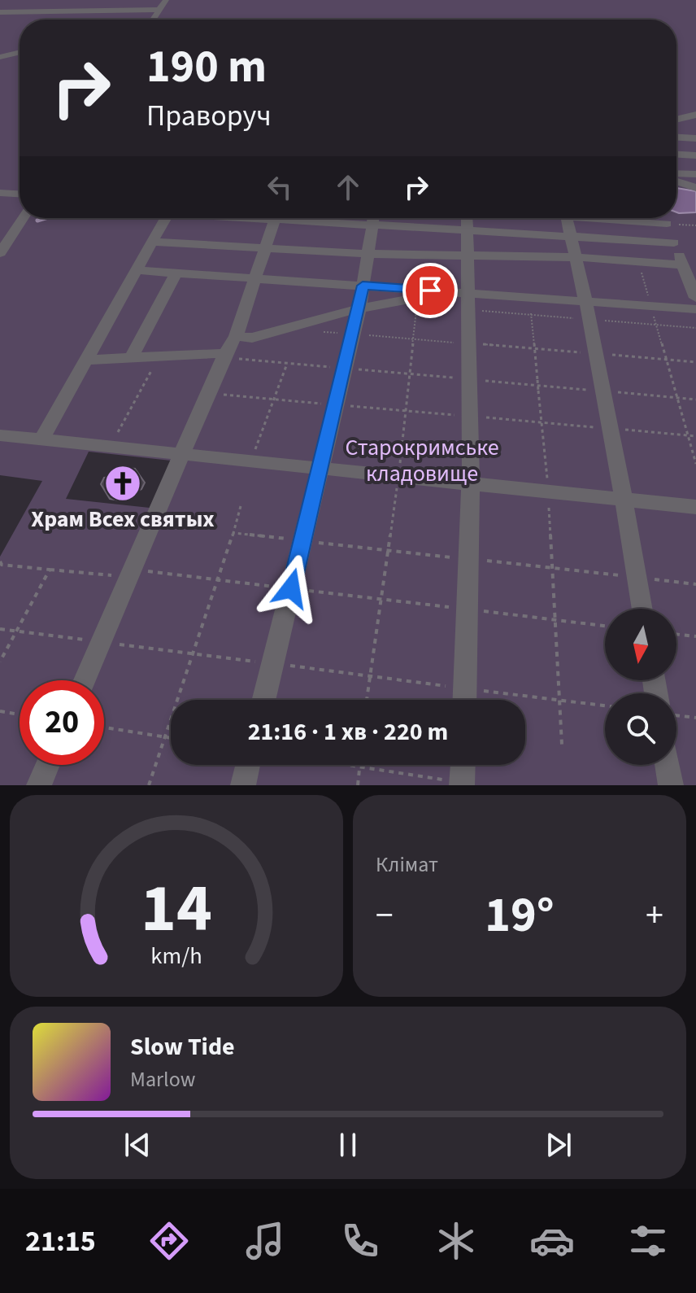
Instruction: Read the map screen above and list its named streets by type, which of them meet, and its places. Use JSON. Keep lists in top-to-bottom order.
{
  "parks": ["Старокримське кладовище"],
  "places": {
    "church": ["Храм Всех святых"]
  },
  "north": "bottom",
  "page": {
    "turn": ["190 m", "Праворуч"],
    "limit": "20",
    "trip": "21:16 · 1 хв · 220 m",
    "tile": "Клімат",
    "heat": ["−", "19°", "+"],
    "song": ["Slow Tide", "Marlow"],
    "tabs": "21:15",
    "gauge": ["14", "km/h"]
  }
}
